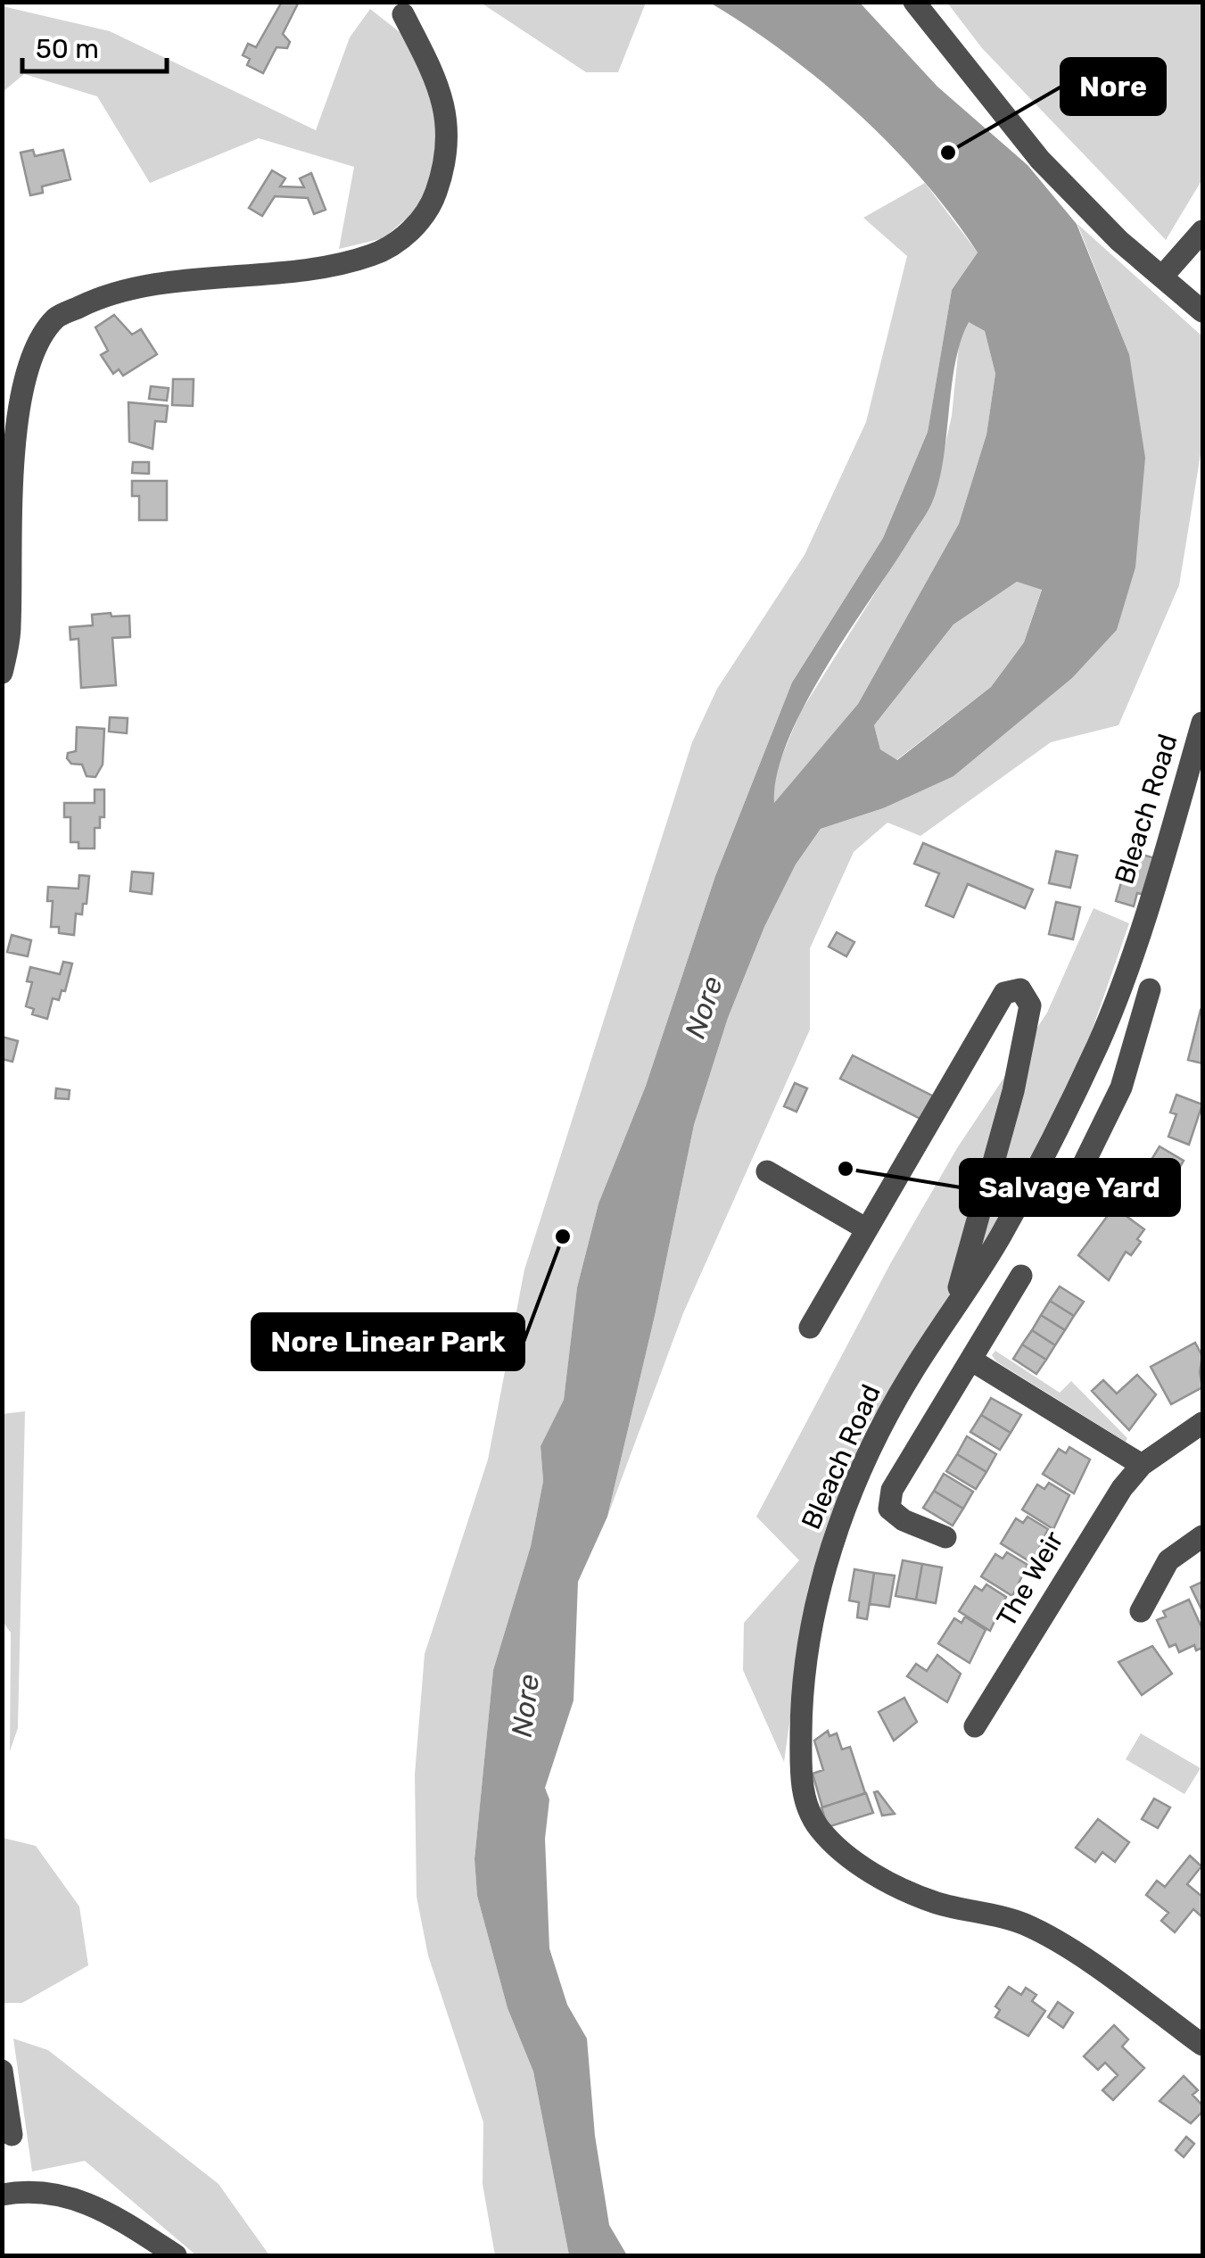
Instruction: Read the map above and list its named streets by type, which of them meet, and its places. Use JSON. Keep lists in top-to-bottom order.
{
  "streets": {
    "street": ["Bleach Road", "The Weir"]
  },
  "water": ["Nore"],
  "places": ["Nore", "Salvage Yard", "Nore Linear Park"],
  "scale_bar": "50 m"
}
